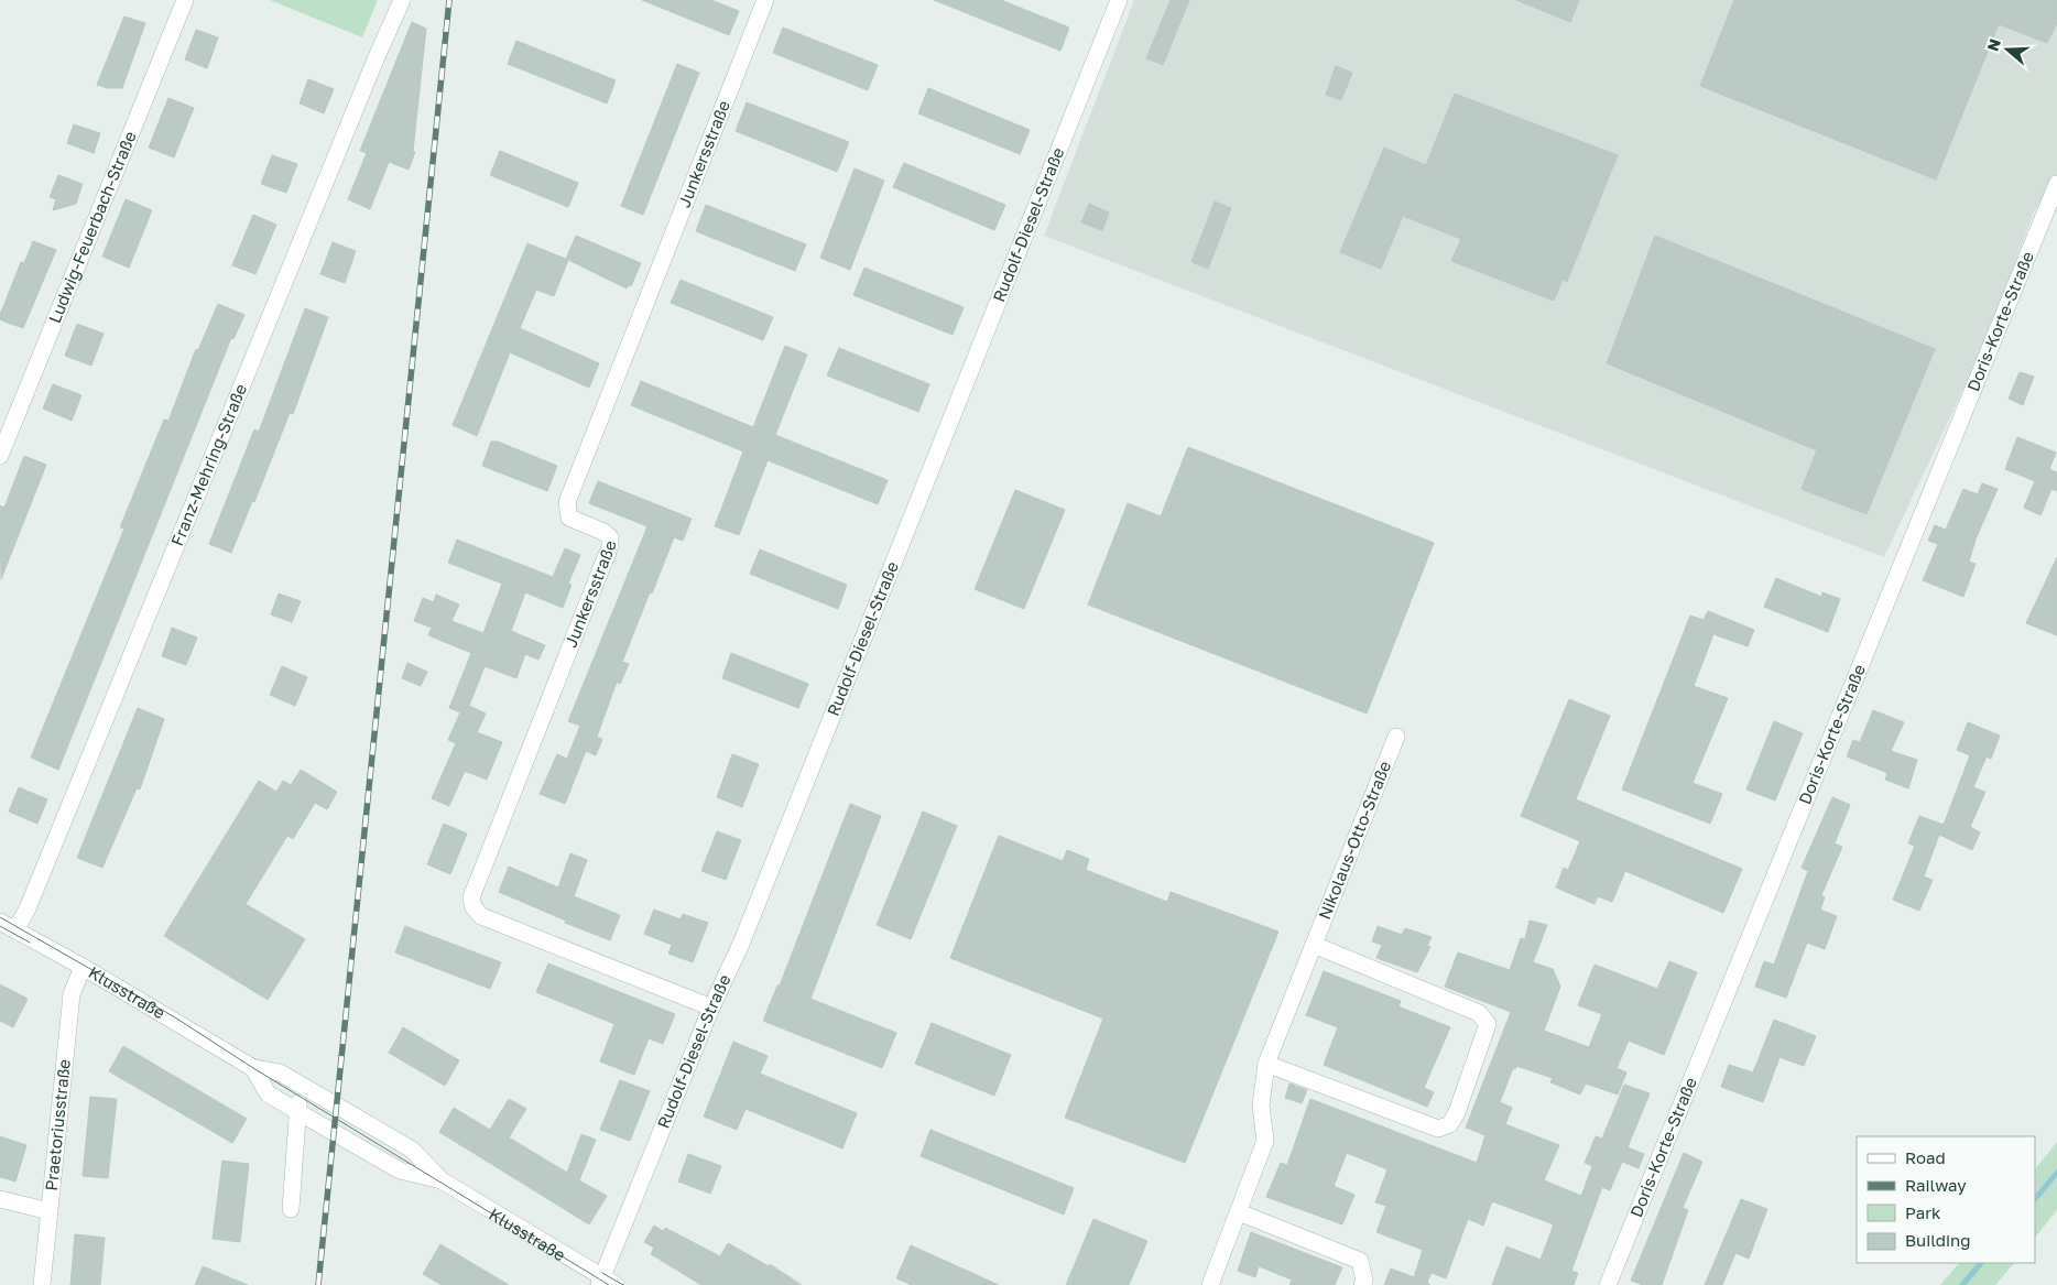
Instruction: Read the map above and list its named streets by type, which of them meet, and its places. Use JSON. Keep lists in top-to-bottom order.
{
  "streets": {
    "street": [
      "Junkersstraße",
      "Rudolf-Diesel-Straße",
      "Ludwig-Feuerbach-Straße",
      "Doris-Korte-Straße",
      "Franz-Mehring-Straße",
      "Nikolaus-Otto-Straße",
      "Klusstraße",
      "Praetoriusstraße"
    ]
  },
  "crossings": [
    ["Junkersstraße", "Rudolf-Diesel-Straße"],
    ["Rudolf-Diesel-Straße", "Klusstraße"],
    ["Franz-Mehring-Straße", "Klusstraße"],
    ["Klusstraße", "Praetoriusstraße"]
  ],
  "legend": [
    "Road",
    "Railway",
    "Park",
    "Building"
  ],
  "north": "left"
}
